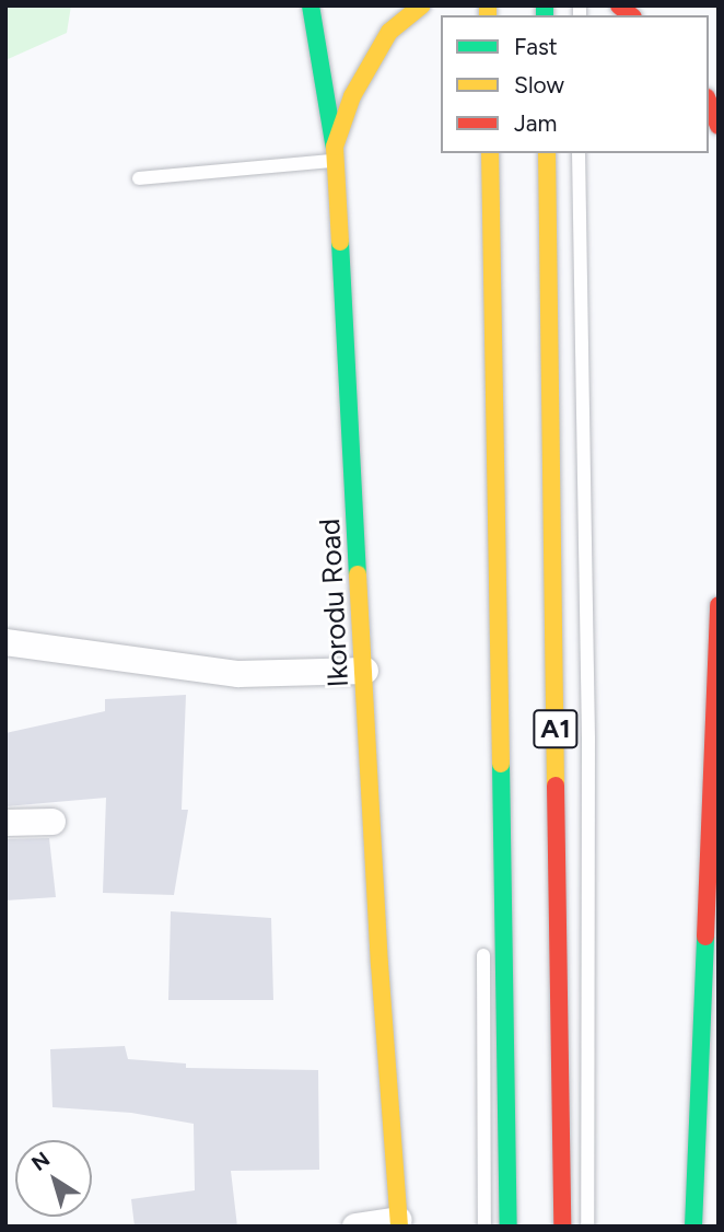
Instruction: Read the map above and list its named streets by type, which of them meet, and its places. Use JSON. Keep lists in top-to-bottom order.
{
  "streets": {
    "main road": ["Ikorodu Road", "A1"]
  },
  "legend": ["Fast", "Slow", "Jam"],
  "north": "top left"
}
